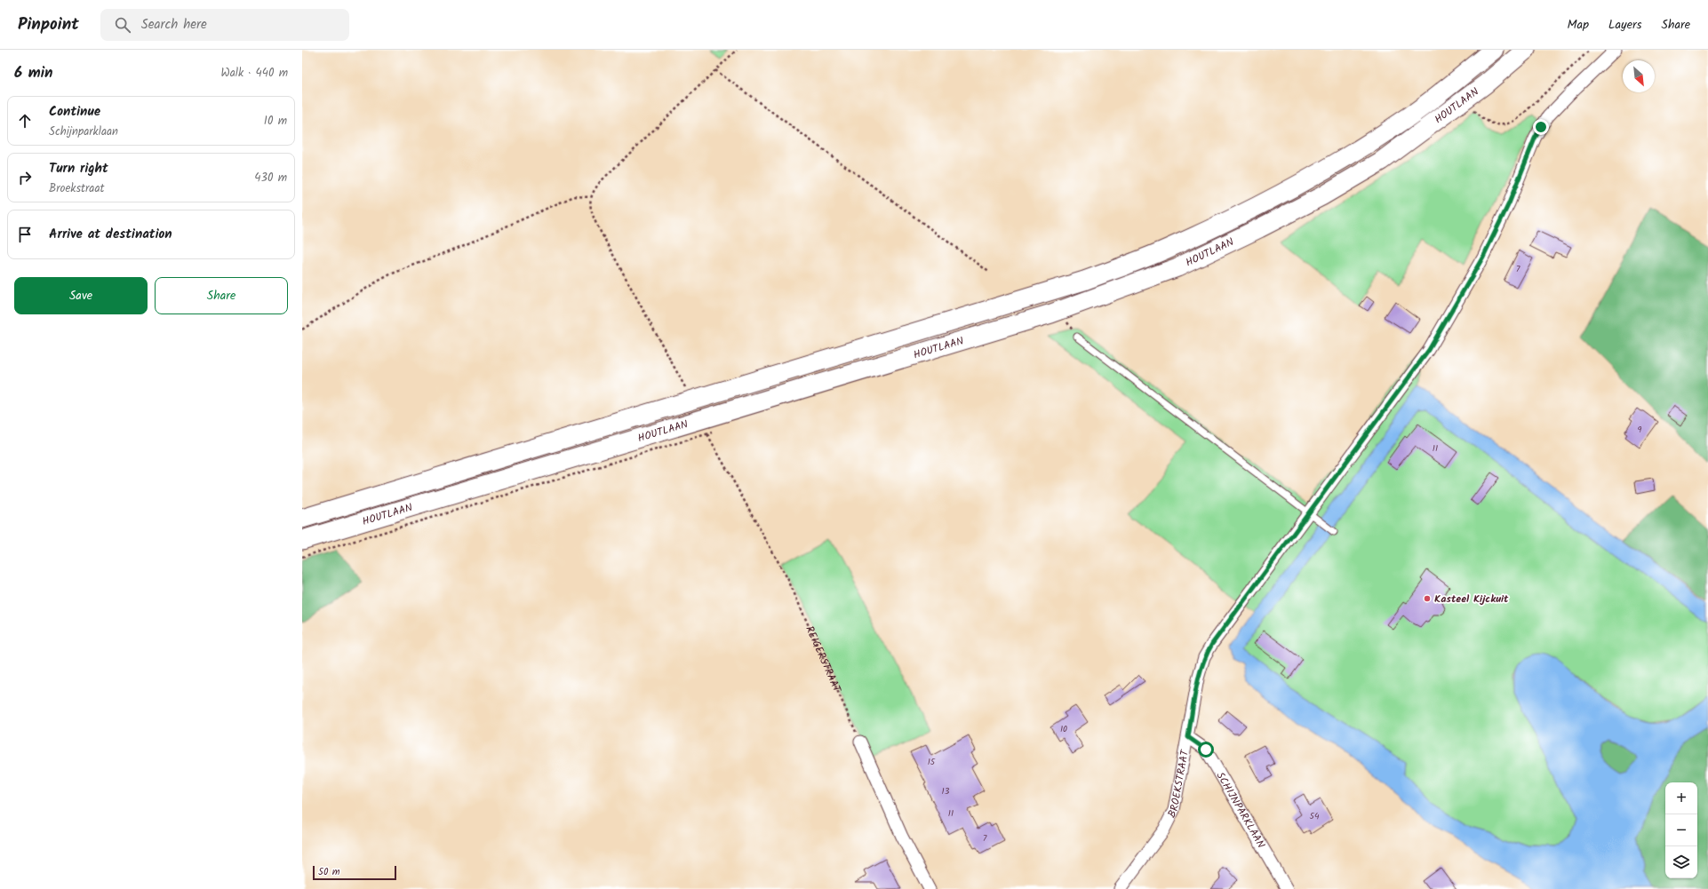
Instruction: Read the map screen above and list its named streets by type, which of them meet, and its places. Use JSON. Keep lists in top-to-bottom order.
{
  "streets": {
    "main road": ["HOUTLAAN"],
    "street": ["BROEKSTRAAT", "SCHIJNPARKLAAN"],
    "path": ["REIGERSTRAAT"]
  },
  "crossings": [
    ["BROEKSTRAAT", "SCHIJNPARKLAAN"]
  ],
  "places": ["Kasteel Kijckuit"],
  "house_numbers": [
    "7",
    "9",
    "11",
    "10",
    "15",
    "13",
    "11",
    "54",
    "7"
  ],
  "scale_bar": "50 m",
  "north": "bottom right",
  "page": {
    "header": "Pinpoint",
    "search": "Search here",
    "nav": ["Map", "Layers", "Share"],
    "heading": ["6 min", "Walk · 440 m"],
    "list": [
      ["Continue", "Schijnparklaan", "10 m"],
      ["Turn right", "Broekstraat", "430 m"],
      "Arrive at destination"
    ],
    "buttons": ["Save", "Share"],
    "map_buttons": ["+", "−"],
    "scale": "50 m"
  }
}
